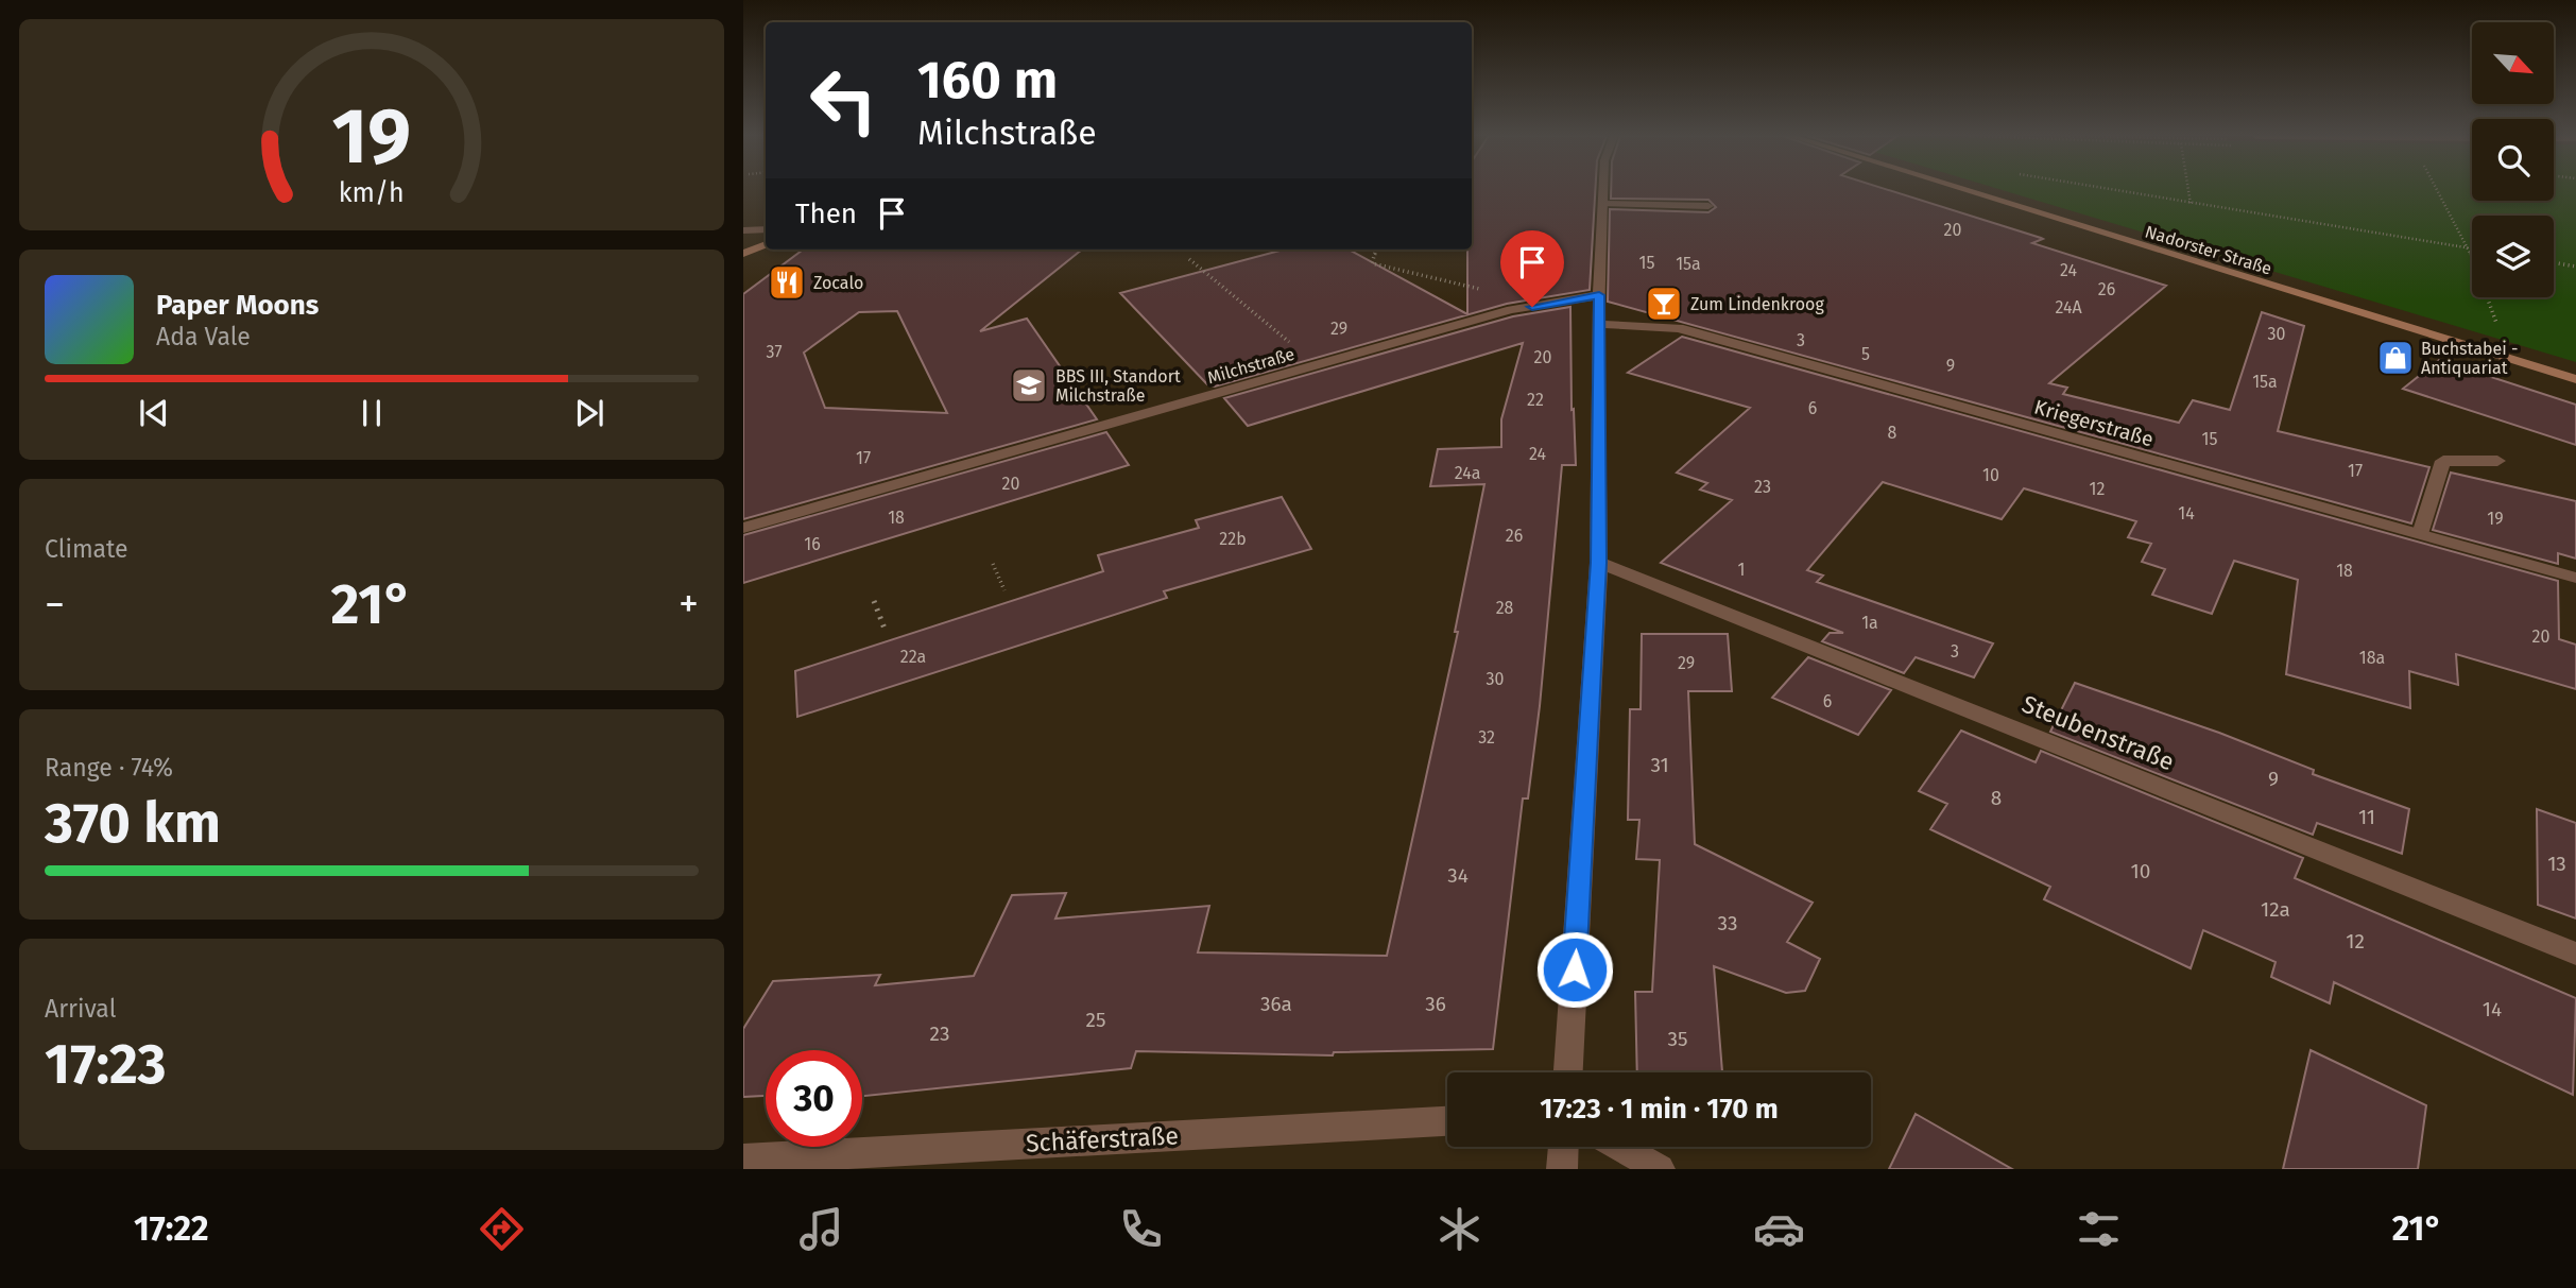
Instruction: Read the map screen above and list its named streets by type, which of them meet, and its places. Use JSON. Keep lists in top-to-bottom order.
{
  "streets": {
    "street": [
      "Nadorster Straße",
      "Milchstraße",
      "Kriegerstraße",
      "Steubenstraße",
      "Schäferstraße"
    ]
  },
  "places": {
    "restaurant": ["Zocalo"],
    "bar": ["Zum Lindenkroog"],
    "shop": ["Buchstabei - Antiquariat"],
    "school or university": ["BBS III, Standort Milchstraße"]
  },
  "house_numbers": [
    "20",
    "15",
    "15a",
    "24",
    "26",
    "24A",
    "29",
    "30",
    "3",
    "37",
    "5",
    "20",
    "9",
    "15a",
    "22",
    "6",
    "8",
    "15",
    "24",
    "17",
    "17",
    "24a",
    "10",
    "20",
    "23",
    "12",
    "14",
    "18",
    "19",
    "26",
    "22b",
    "16",
    "1",
    "18",
    "28",
    "1a",
    "20",
    "3",
    "22a",
    "18a",
    "29",
    "30",
    "6",
    "32",
    "31",
    "9",
    "8",
    "11",
    "13",
    "10",
    "34",
    "12a",
    "33",
    "12",
    "36a",
    "36",
    "14",
    "25",
    "23",
    "35"
  ],
  "north": "bottom right",
  "page": {
    "turn": ["160 m", "Milchstraße"],
    "then": "Then",
    "song": ["Paper Moons", "Ada Vale"],
    "tile": [
      "Climate",
      ["Range · 74%", "370 km"],
      ["Arrival", "17:23"]
    ],
    "heat": ["−", "21°", "+"],
    "limit": "30",
    "trip": "17:23 · 1 min · 170 m",
    "tabs": ["17:22", "21°"],
    "gauge": ["19", "km/h"]
  }
}
